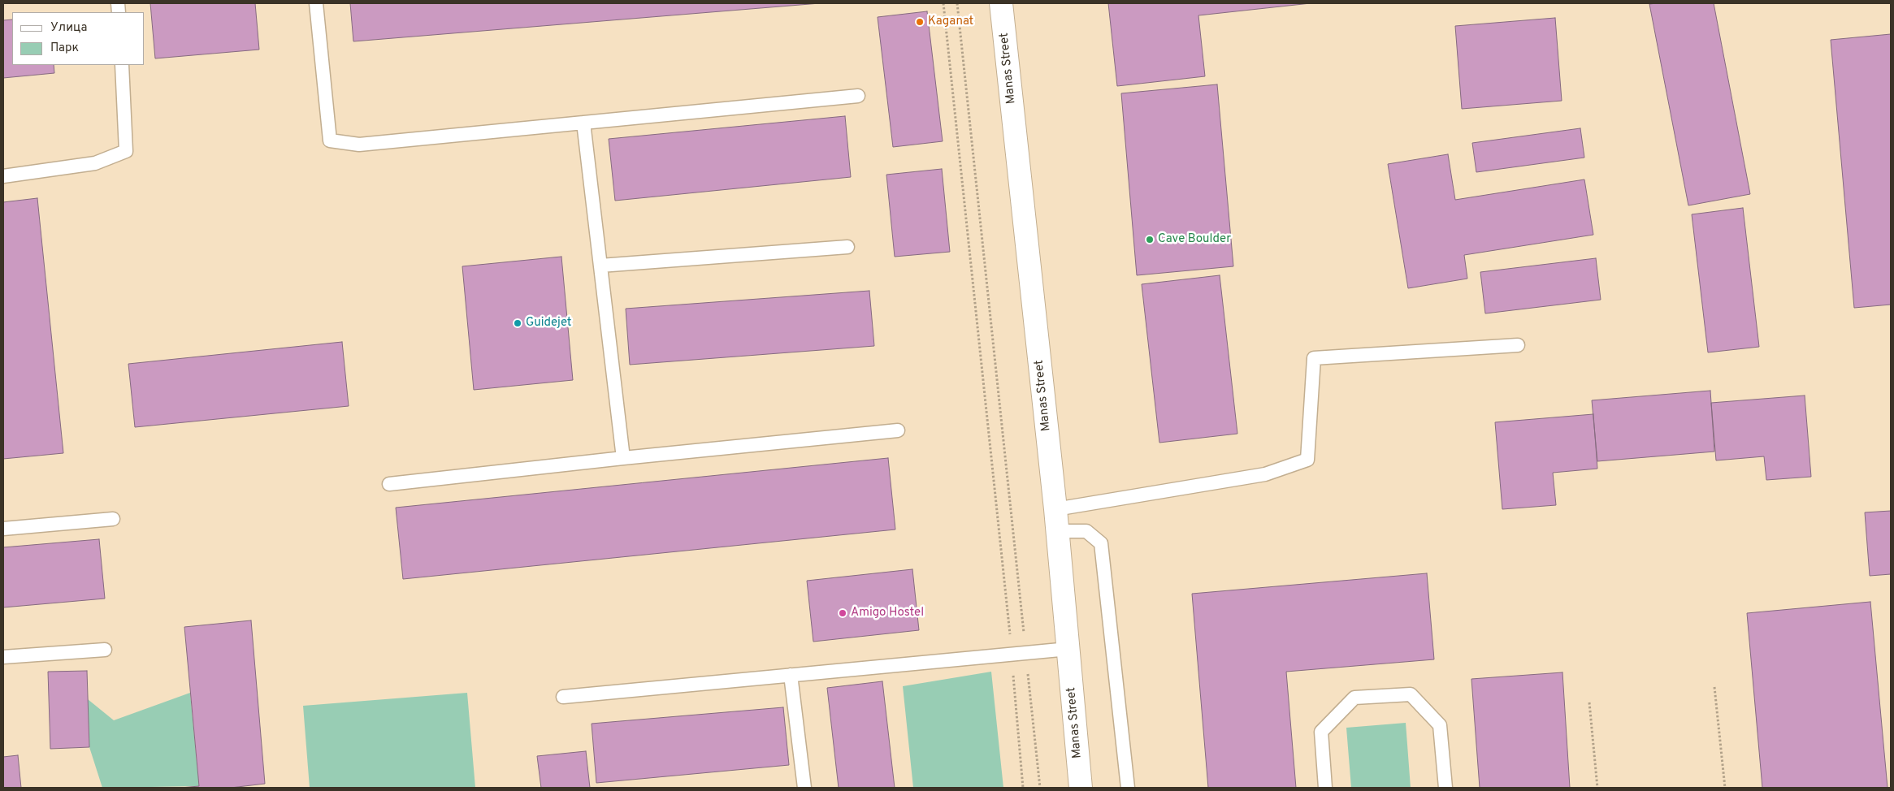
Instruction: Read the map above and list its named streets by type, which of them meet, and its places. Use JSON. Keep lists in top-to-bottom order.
{
  "streets": {
    "street": ["Manas Street"]
  },
  "places": [
    "Kaganat",
    "Cave Boulder",
    "Guidejet",
    "Amigo Hostel"
  ],
  "legend": ["Улица", "Парк"]
}
